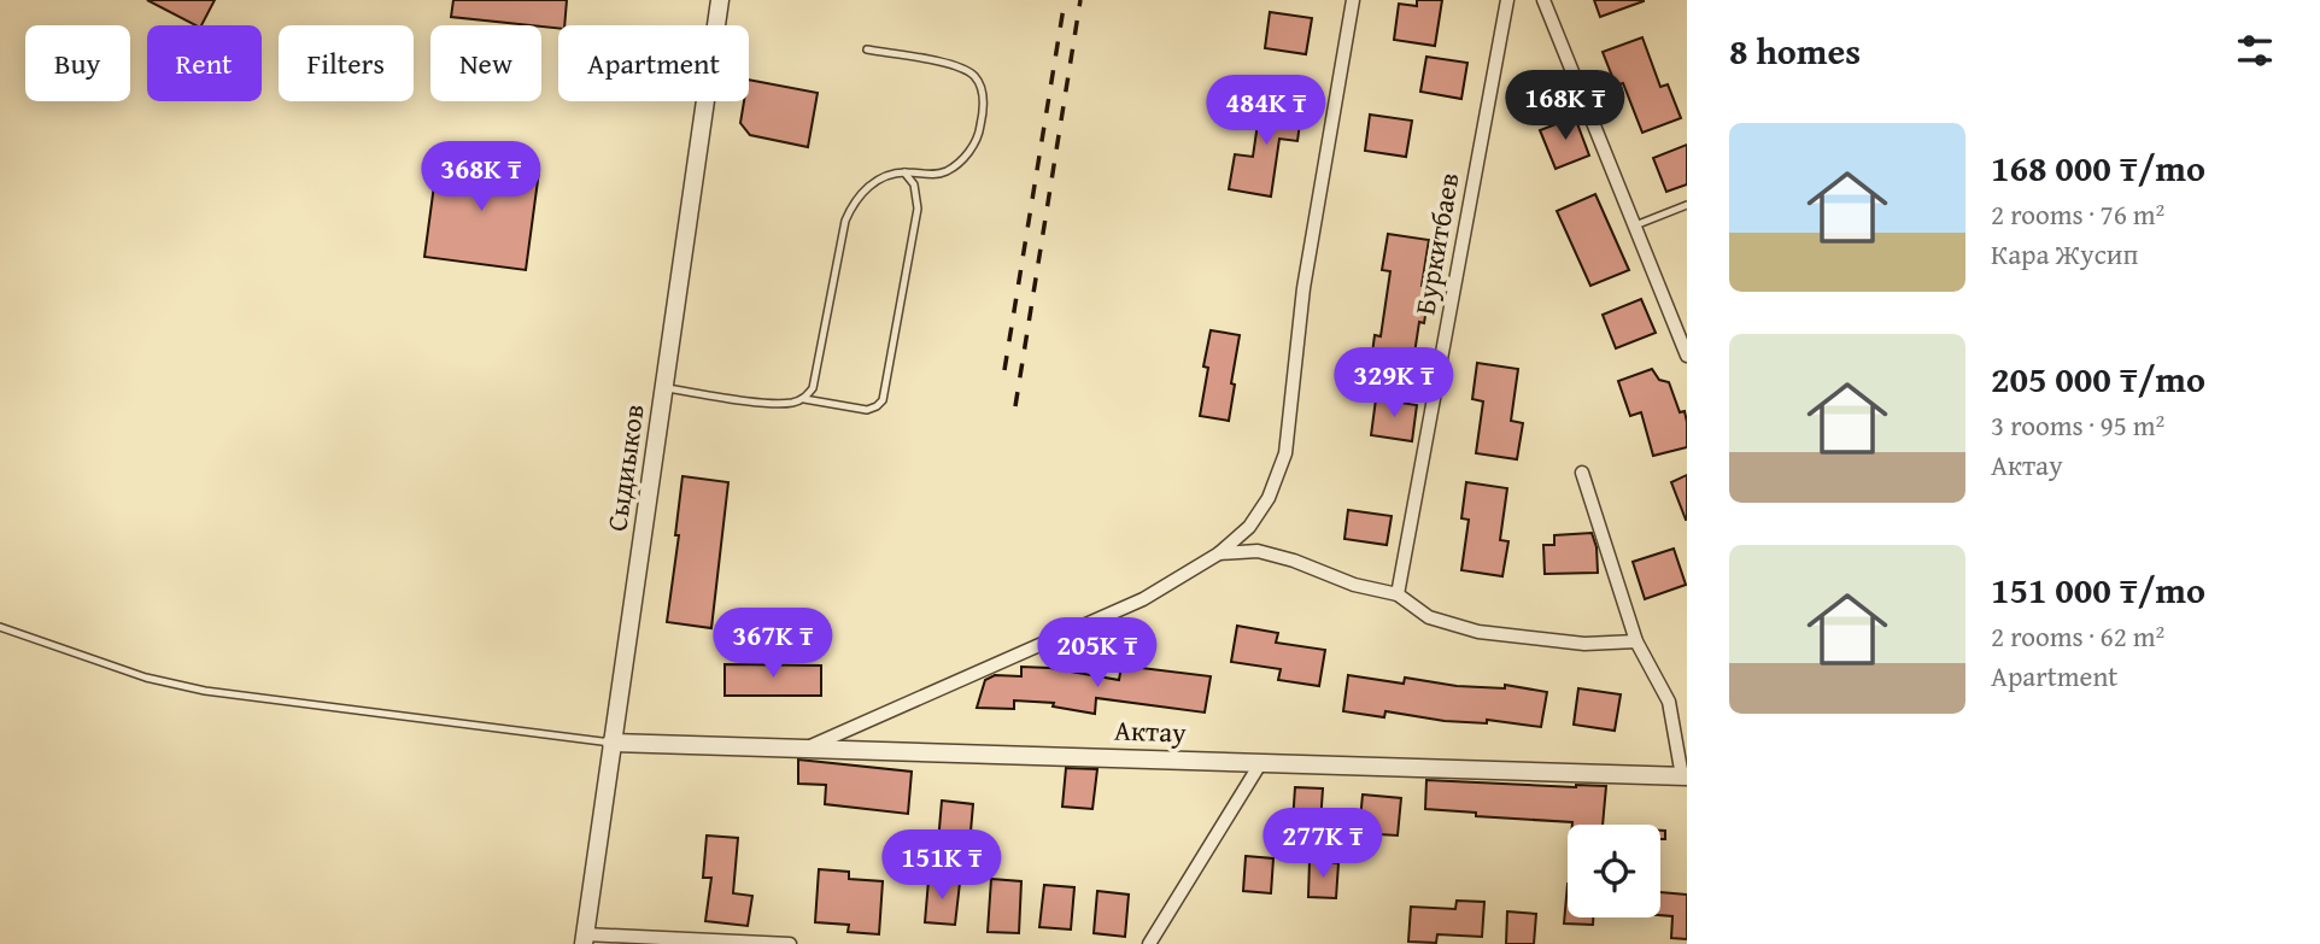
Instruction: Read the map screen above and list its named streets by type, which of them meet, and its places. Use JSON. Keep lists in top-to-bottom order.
{
  "streets": {
    "street": ["Буркитбаев", "Сыдиыков", "Актау"]
  },
  "crossings": [
    ["Сыдиыков", "Актау"]
  ],
  "page": {
    "heading": "8 homes",
    "chip": [
      "Buy",
      "Rent",
      "Filters",
      "New",
      "Apartment"
    ],
    "price": [
      "168K ₸",
      "484K ₸",
      "368K ₸",
      "329K ₸",
      "367K ₸",
      "205K ₸",
      "277K ₸",
      "151K ₸"
    ],
    "list": [
      {
        "name": "168 000 ₸/mo",
        "note": "2 rooms · 76 m² · Кара Жусип"
      },
      {
        "name": "205 000 ₸/mo",
        "note": "3 rooms · 95 m² · Актау"
      },
      {
        "name": "151 000 ₸/mo",
        "note": "2 rooms · 62 m² · Apartment"
      }
    ]
  }
}
